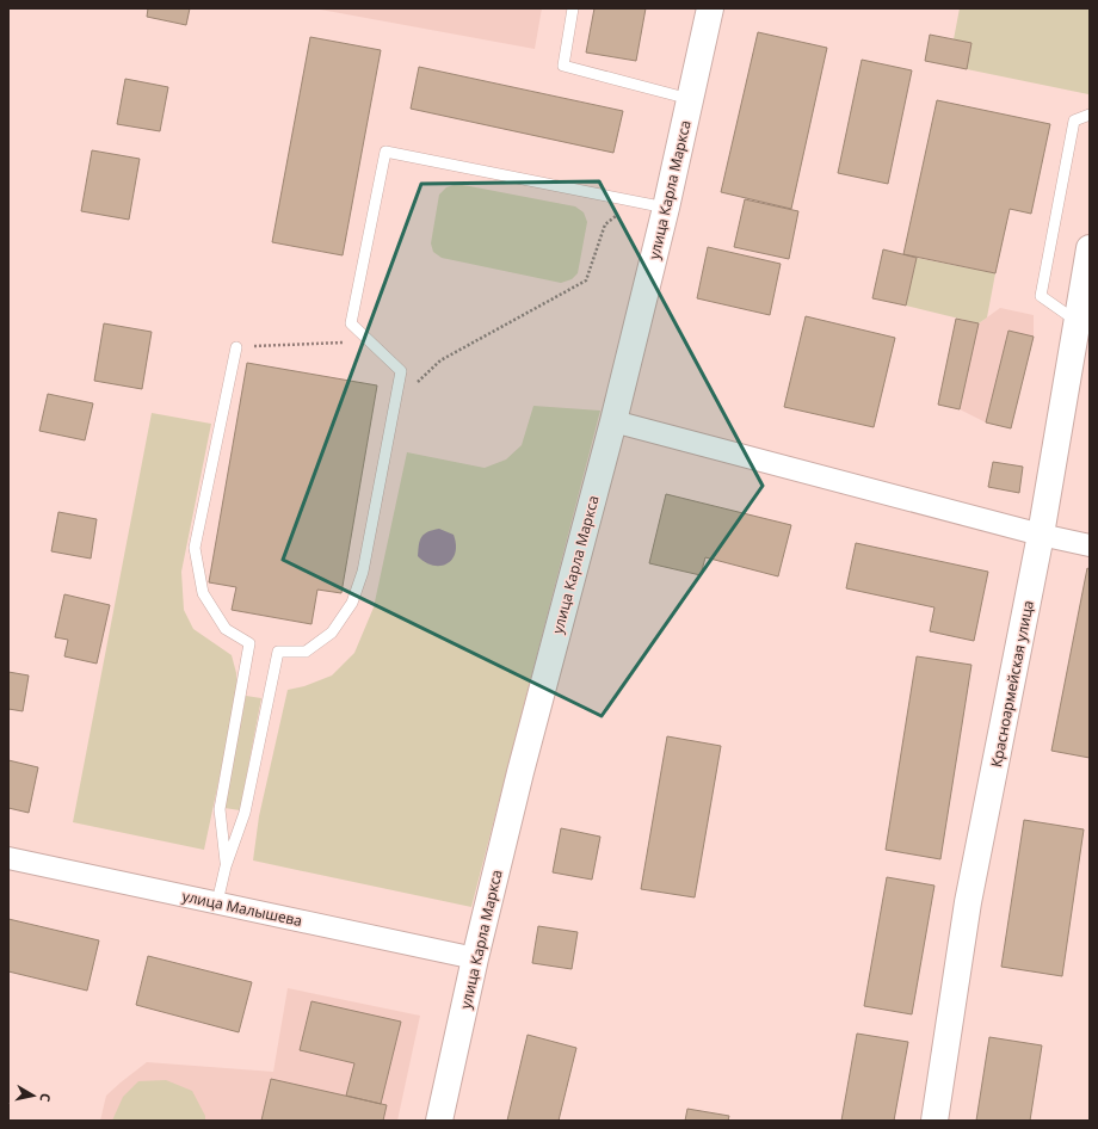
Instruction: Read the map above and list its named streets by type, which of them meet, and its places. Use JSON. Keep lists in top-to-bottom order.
{
  "streets": {
    "main road": ["улица Карла Маркса", "Красноармейская улица"],
    "street": ["улица Малышева"]
  },
  "crossings": [
    ["улица Карла Маркса", "улица Малышева"]
  ],
  "north": "right"
}
